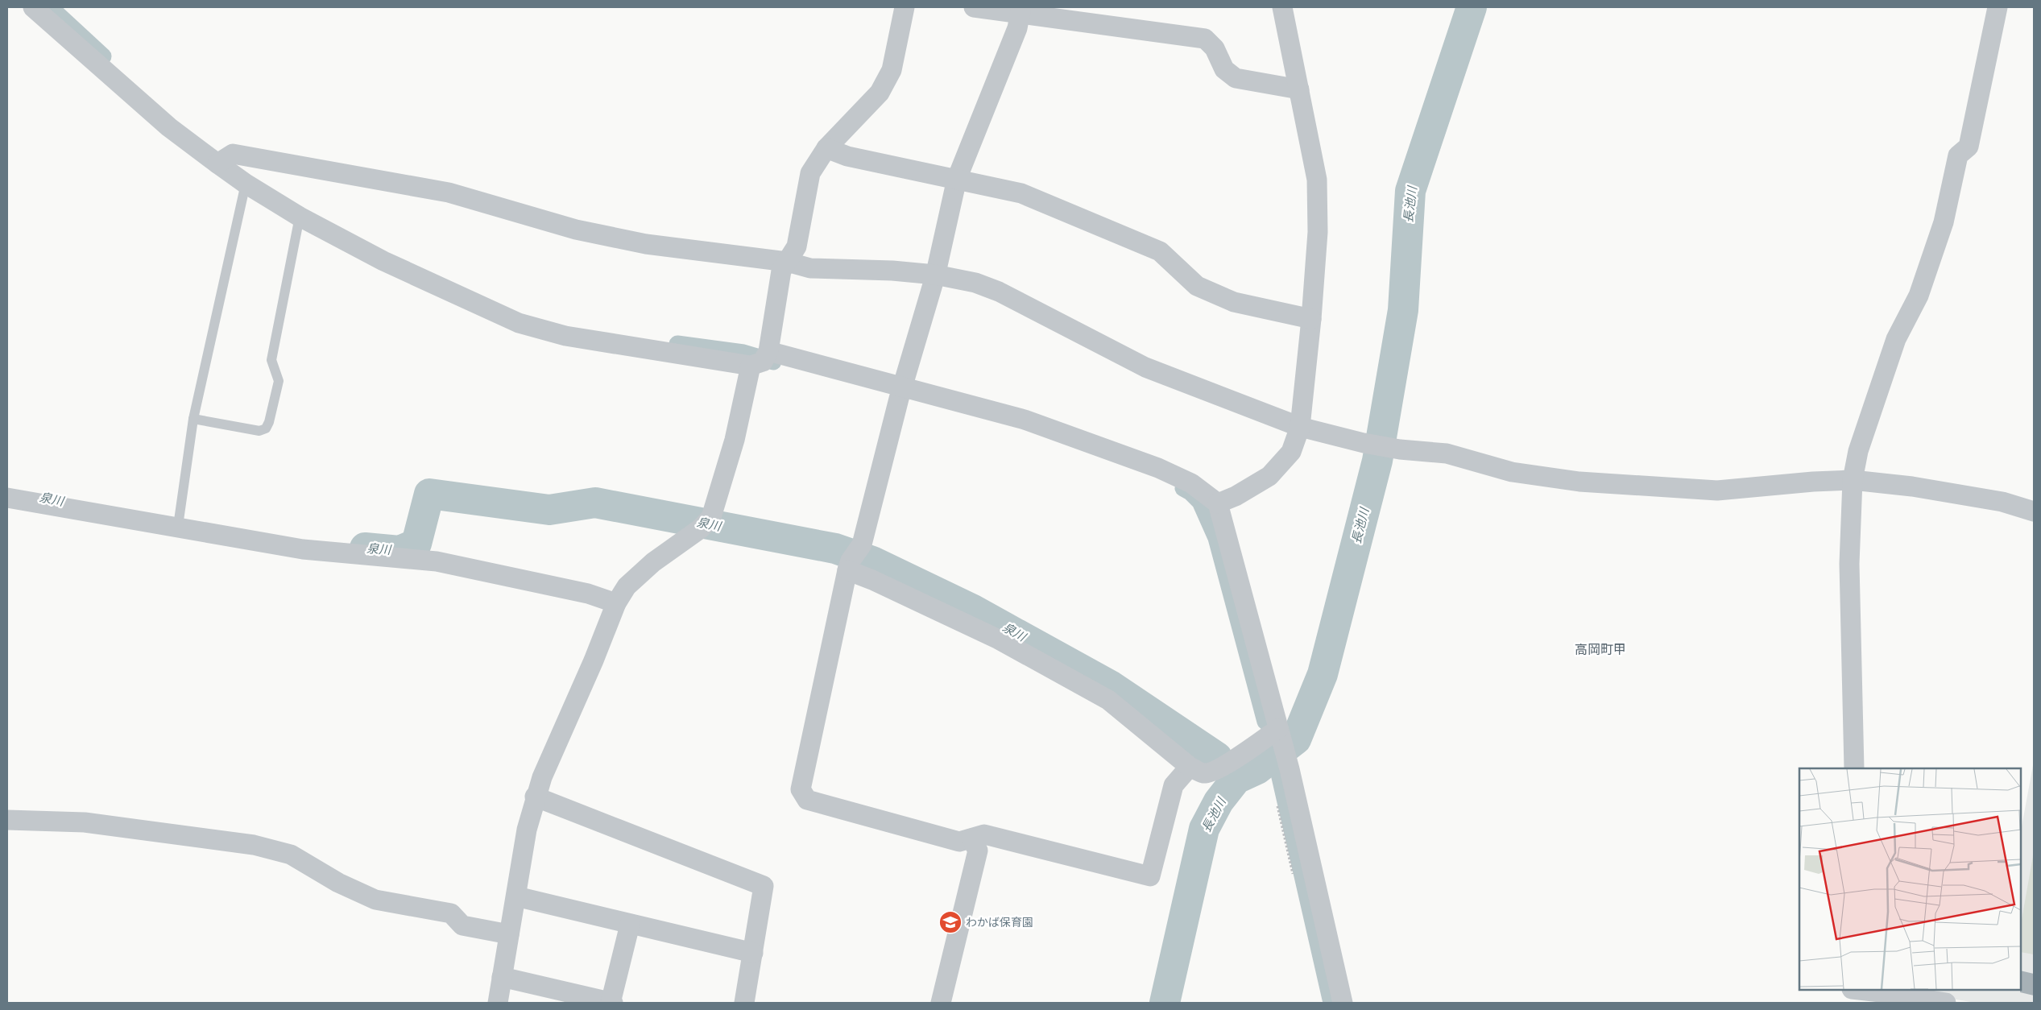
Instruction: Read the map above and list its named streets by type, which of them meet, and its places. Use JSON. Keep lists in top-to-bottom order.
{
  "districts": ["高岡町甲"],
  "water": ["長池川", "泉川"],
  "places": {
    "school or university": ["わかば保育園"]
  }
}
